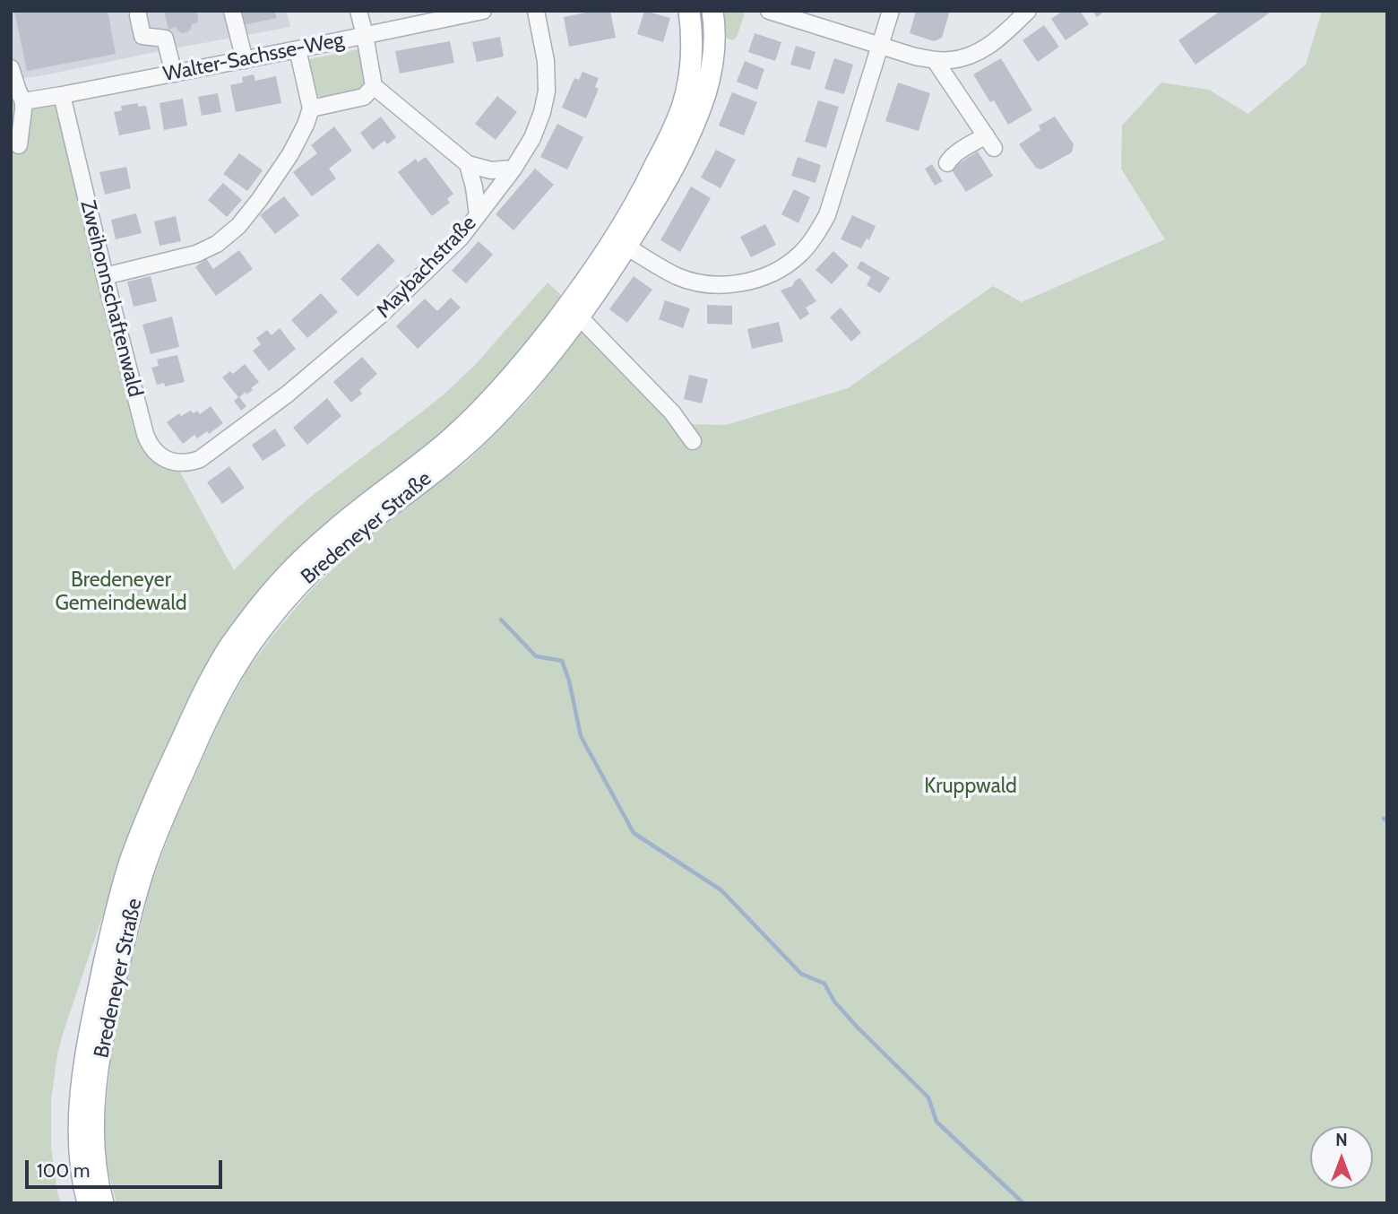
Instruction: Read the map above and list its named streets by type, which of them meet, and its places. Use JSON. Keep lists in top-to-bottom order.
{
  "streets": {
    "main road": ["Bredeneyer Straße"],
    "street": ["Walter-Sachsse-Weg", "Maybachstraße", "Zweihonnschaftenwald"]
  },
  "crossings": [
    ["Walter-Sachsse-Weg", "Zweihonnschaftenwald"],
    ["Maybachstraße", "Zweihonnschaftenwald"]
  ],
  "parks": ["Bredeneyer Gemeindewald", "Kruppwald"],
  "scale_bar": "100 m",
  "north": "top"
}
